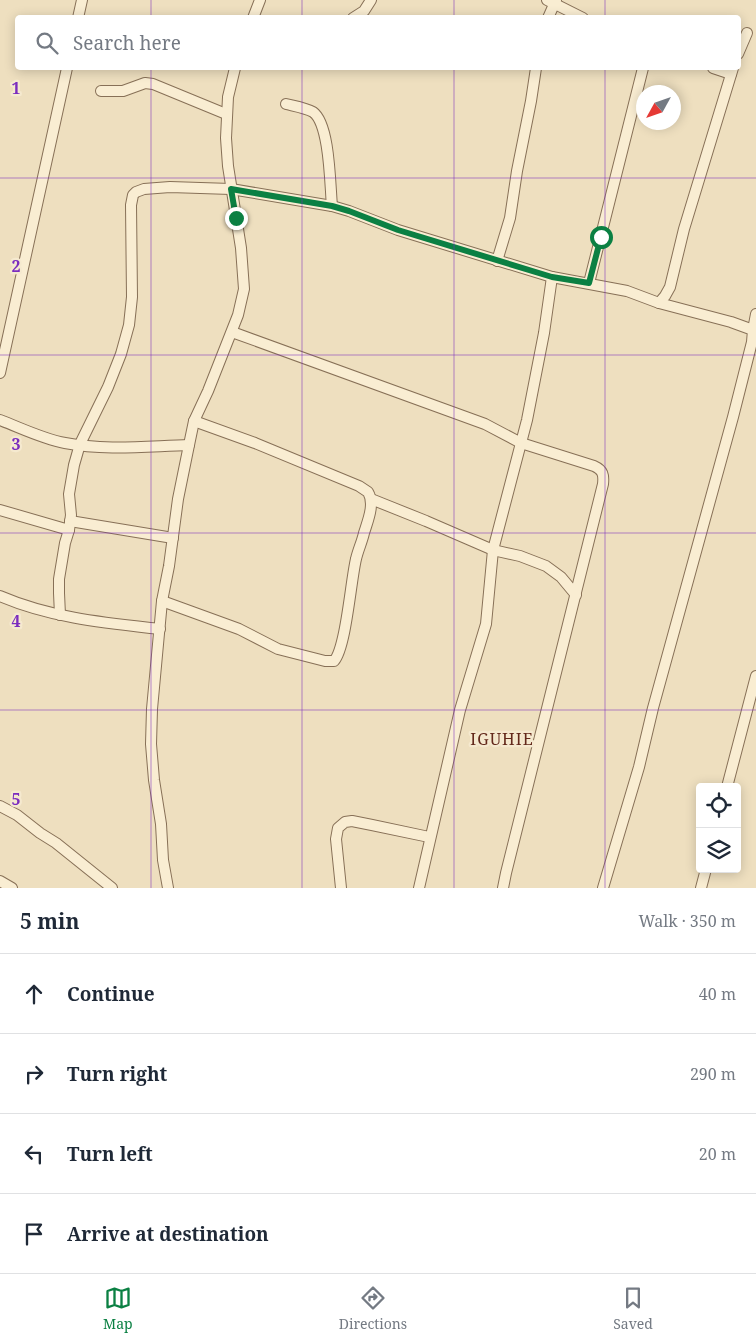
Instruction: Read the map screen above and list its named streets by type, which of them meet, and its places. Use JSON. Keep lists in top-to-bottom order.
{
  "districts": ["IGUHIE"],
  "north": "bottom left",
  "page": {
    "search": "Search here",
    "heading": ["5 min", "Walk · 350 m"],
    "list": [
      ["Continue", "40 m"],
      ["Turn right", "290 m"],
      ["Turn left", "20 m"],
      "Arrive at destination"
    ],
    "nav": ["Map", "Directions", "Saved"]
  },
  "grid": {
    "rows": [
      "1",
      "2",
      "3",
      "4",
      "5"
    ]
  }
}
